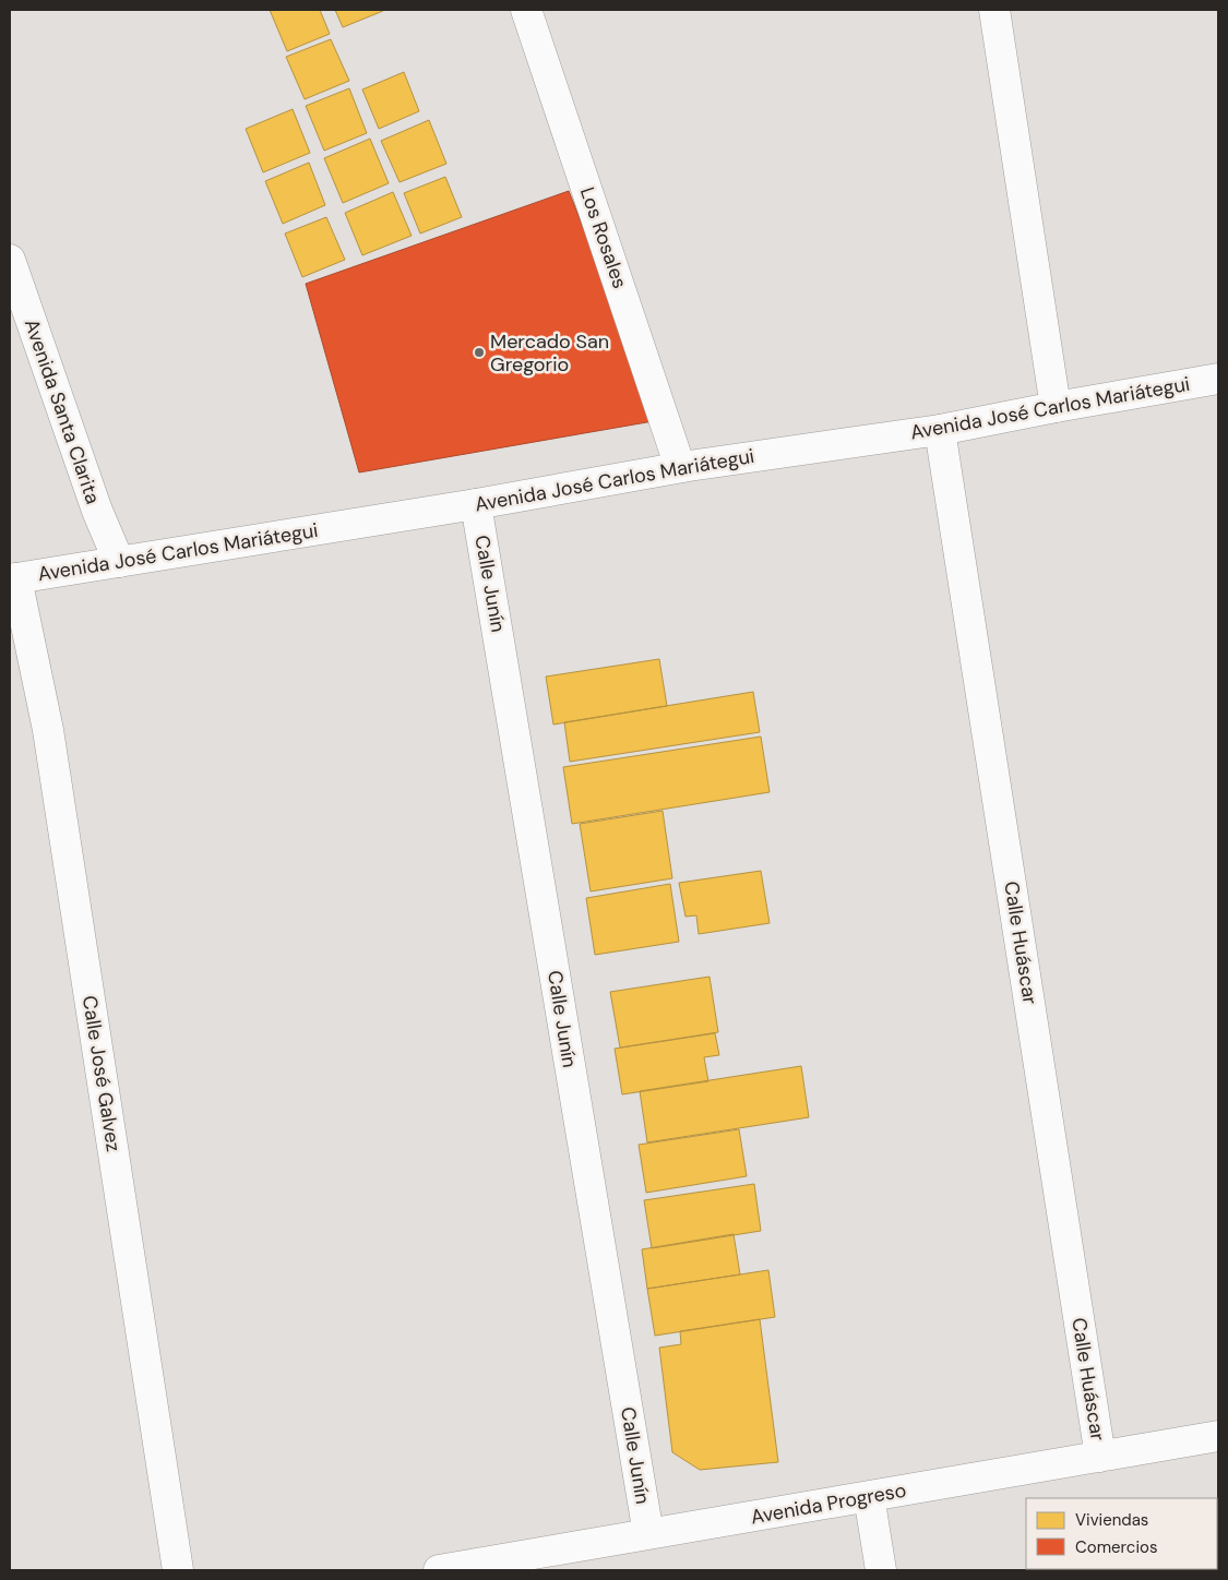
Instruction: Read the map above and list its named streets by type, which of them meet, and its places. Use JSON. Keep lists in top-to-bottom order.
{
  "streets": {
    "street": [
      "Los Rosales",
      "Avenida José Carlos Mariátegui",
      "Avenida Santa Clarita",
      "Calle Junín",
      "Calle Huáscar",
      "Calle José Galvez",
      "Avenida Progreso"
    ]
  },
  "crossings": [
    ["Los Rosales", "Avenida José Carlos Mariátegui"],
    ["Avenida José Carlos Mariátegui", "Avenida Santa Clarita"],
    ["Avenida José Carlos Mariátegui", "Calle Junín"],
    ["Avenida José Carlos Mariátegui", "Calle Huáscar"],
    ["Avenida José Carlos Mariátegui", "Calle José Galvez"],
    ["Calle Junín", "Avenida Progreso"],
    ["Calle Huáscar", "Avenida Progreso"]
  ],
  "places": ["Mercado San Gregorio"],
  "legend": ["Viviendas", "Comercios"]
}
